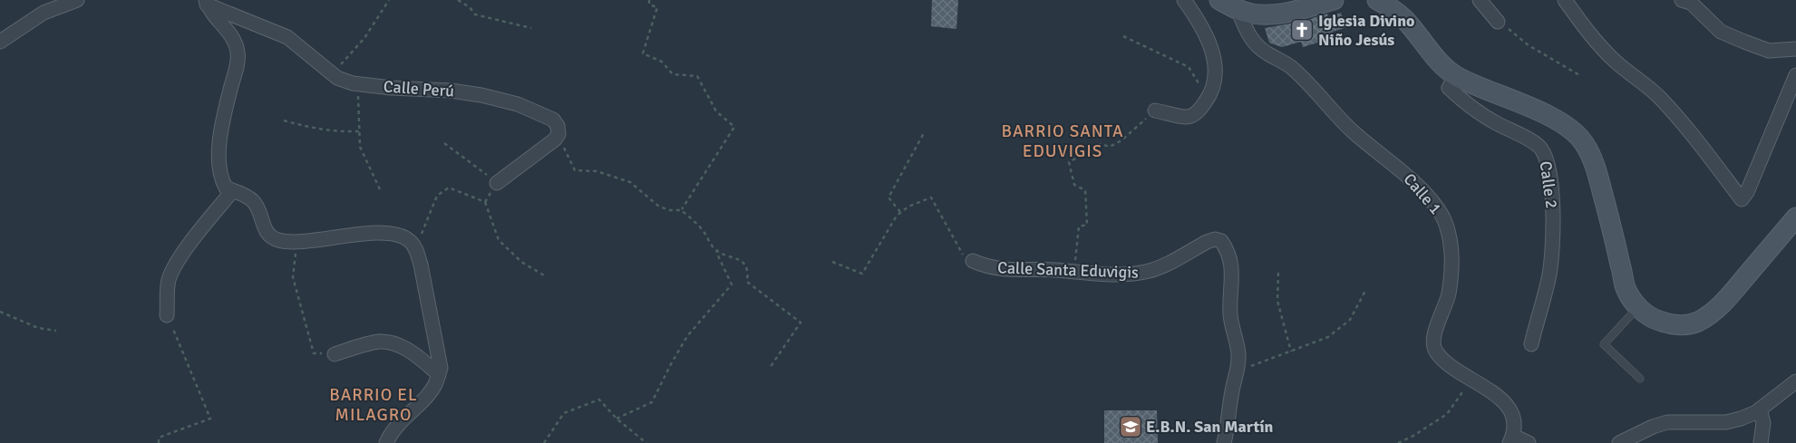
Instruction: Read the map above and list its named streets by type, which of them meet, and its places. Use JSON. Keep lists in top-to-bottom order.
{
  "streets": {
    "street": [
      "Calle Perú",
      "Calle 2",
      "Calle 1",
      "Calle Santa Eduvigis"
    ]
  },
  "districts": ["BARRIO SANTA EDUVIGIS", "BARRIO EL MILAGRO"],
  "places": {
    "church": ["Iglesia Divino Niño Jesús"],
    "school or university": ["E.B.N. San Martín"]
  }
}
